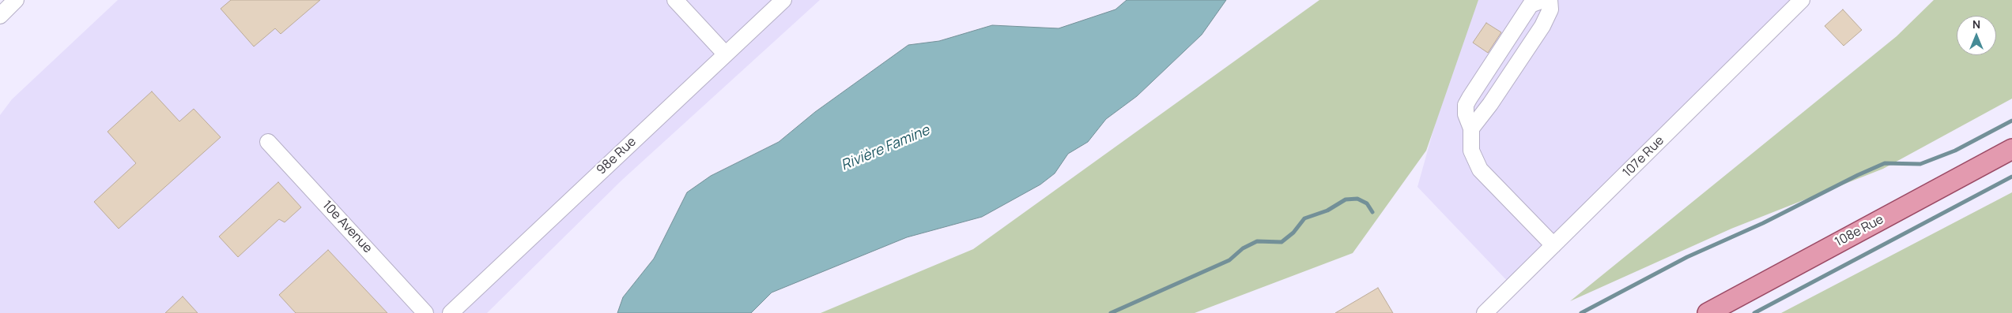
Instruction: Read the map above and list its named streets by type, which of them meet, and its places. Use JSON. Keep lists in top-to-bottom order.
{
  "streets": {
    "main road": ["108e Rue"],
    "street": ["98e Rue", "107e Rue", "10e Avenue"]
  },
  "water": ["Rivière Famine"],
  "north": "top"
}
